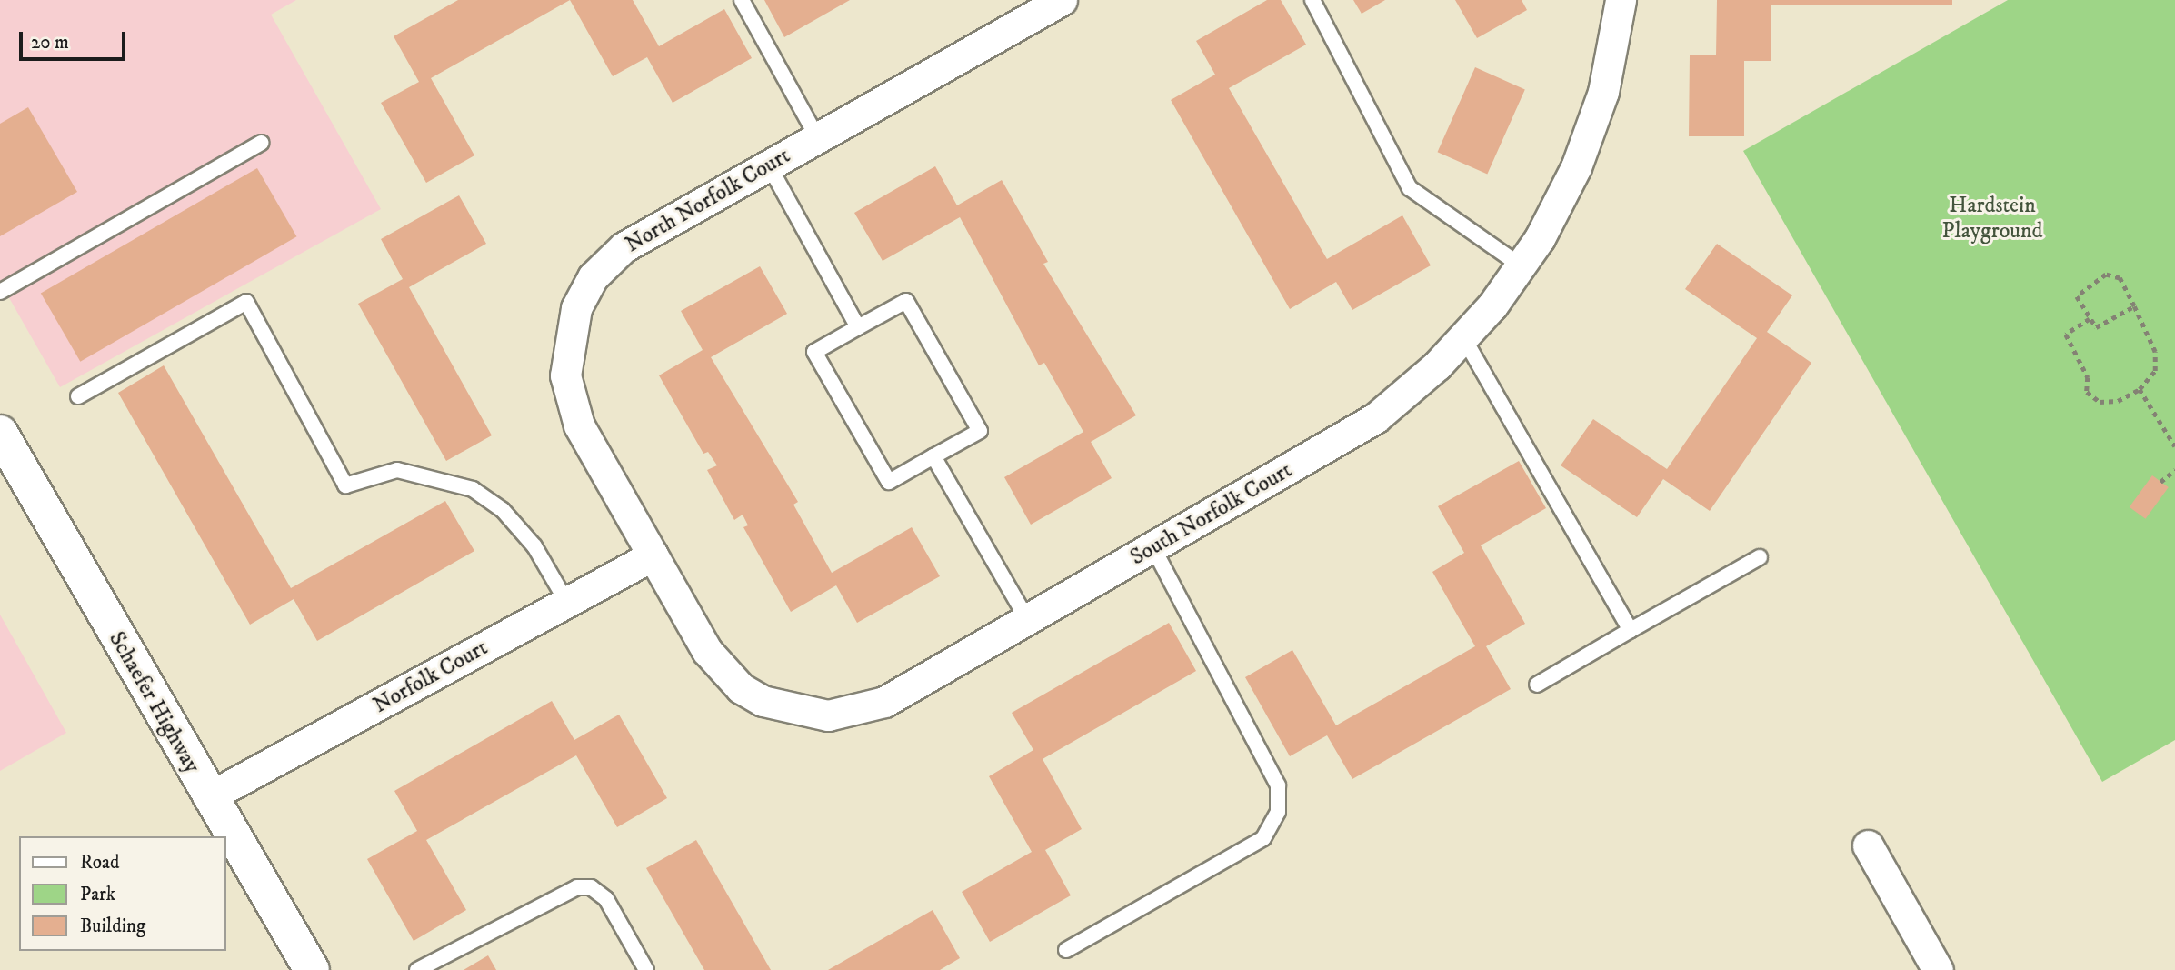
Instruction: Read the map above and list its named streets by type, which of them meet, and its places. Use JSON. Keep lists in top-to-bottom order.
{
  "streets": {
    "street": [
      "North Norfolk Court",
      "South Norfolk Court",
      "Norfolk Court",
      "Schaefer Highway"
    ]
  },
  "crossings": [
    ["North Norfolk Court", "South Norfolk Court"],
    ["North Norfolk Court", "Norfolk Court"],
    ["South Norfolk Court", "Norfolk Court"],
    ["Norfolk Court", "Schaefer Highway"]
  ],
  "parks": ["Hardstein Playground"],
  "legend": ["Road", "Park", "Building"],
  "scale_bar": "20 m"
}
